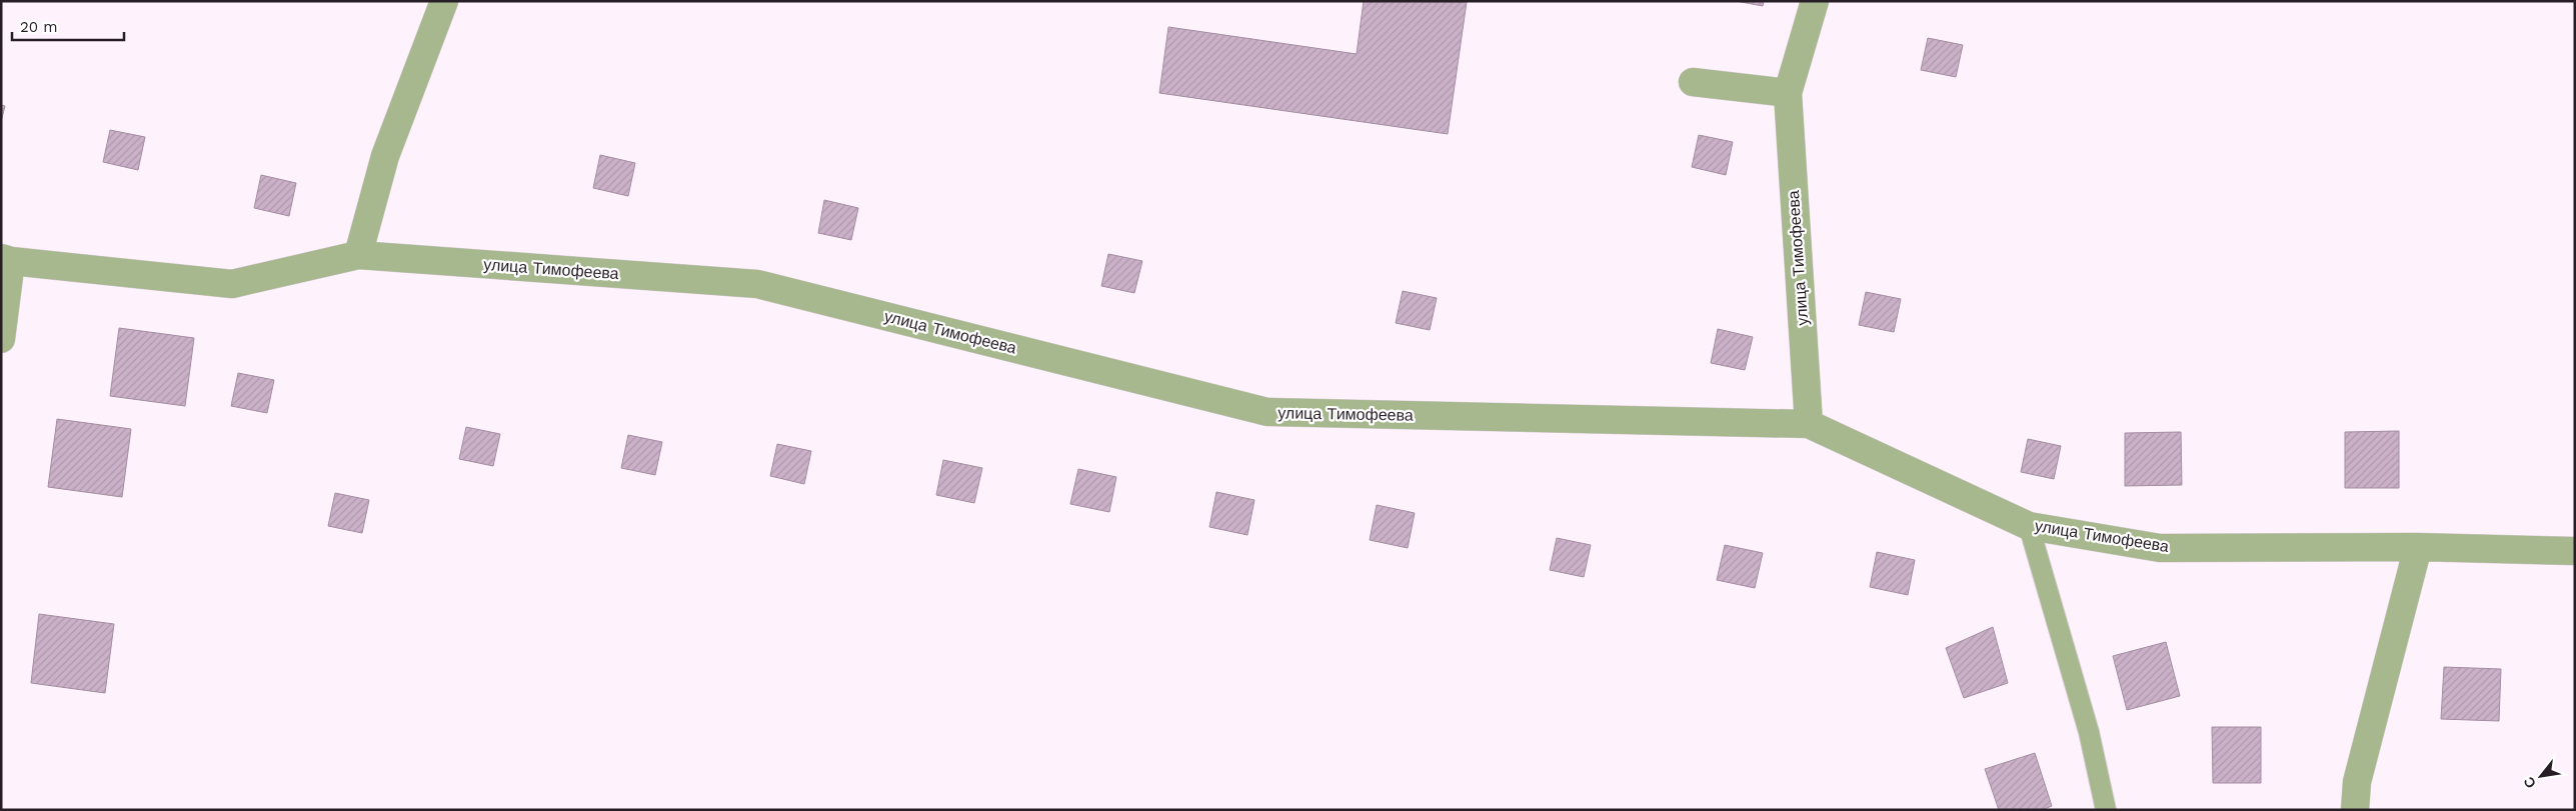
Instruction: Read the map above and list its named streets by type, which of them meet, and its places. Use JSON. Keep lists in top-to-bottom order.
{
  "streets": {
    "street": ["улица Тимофеева"]
  },
  "scale_bar": "20 m",
  "north": "bottom left"
}
